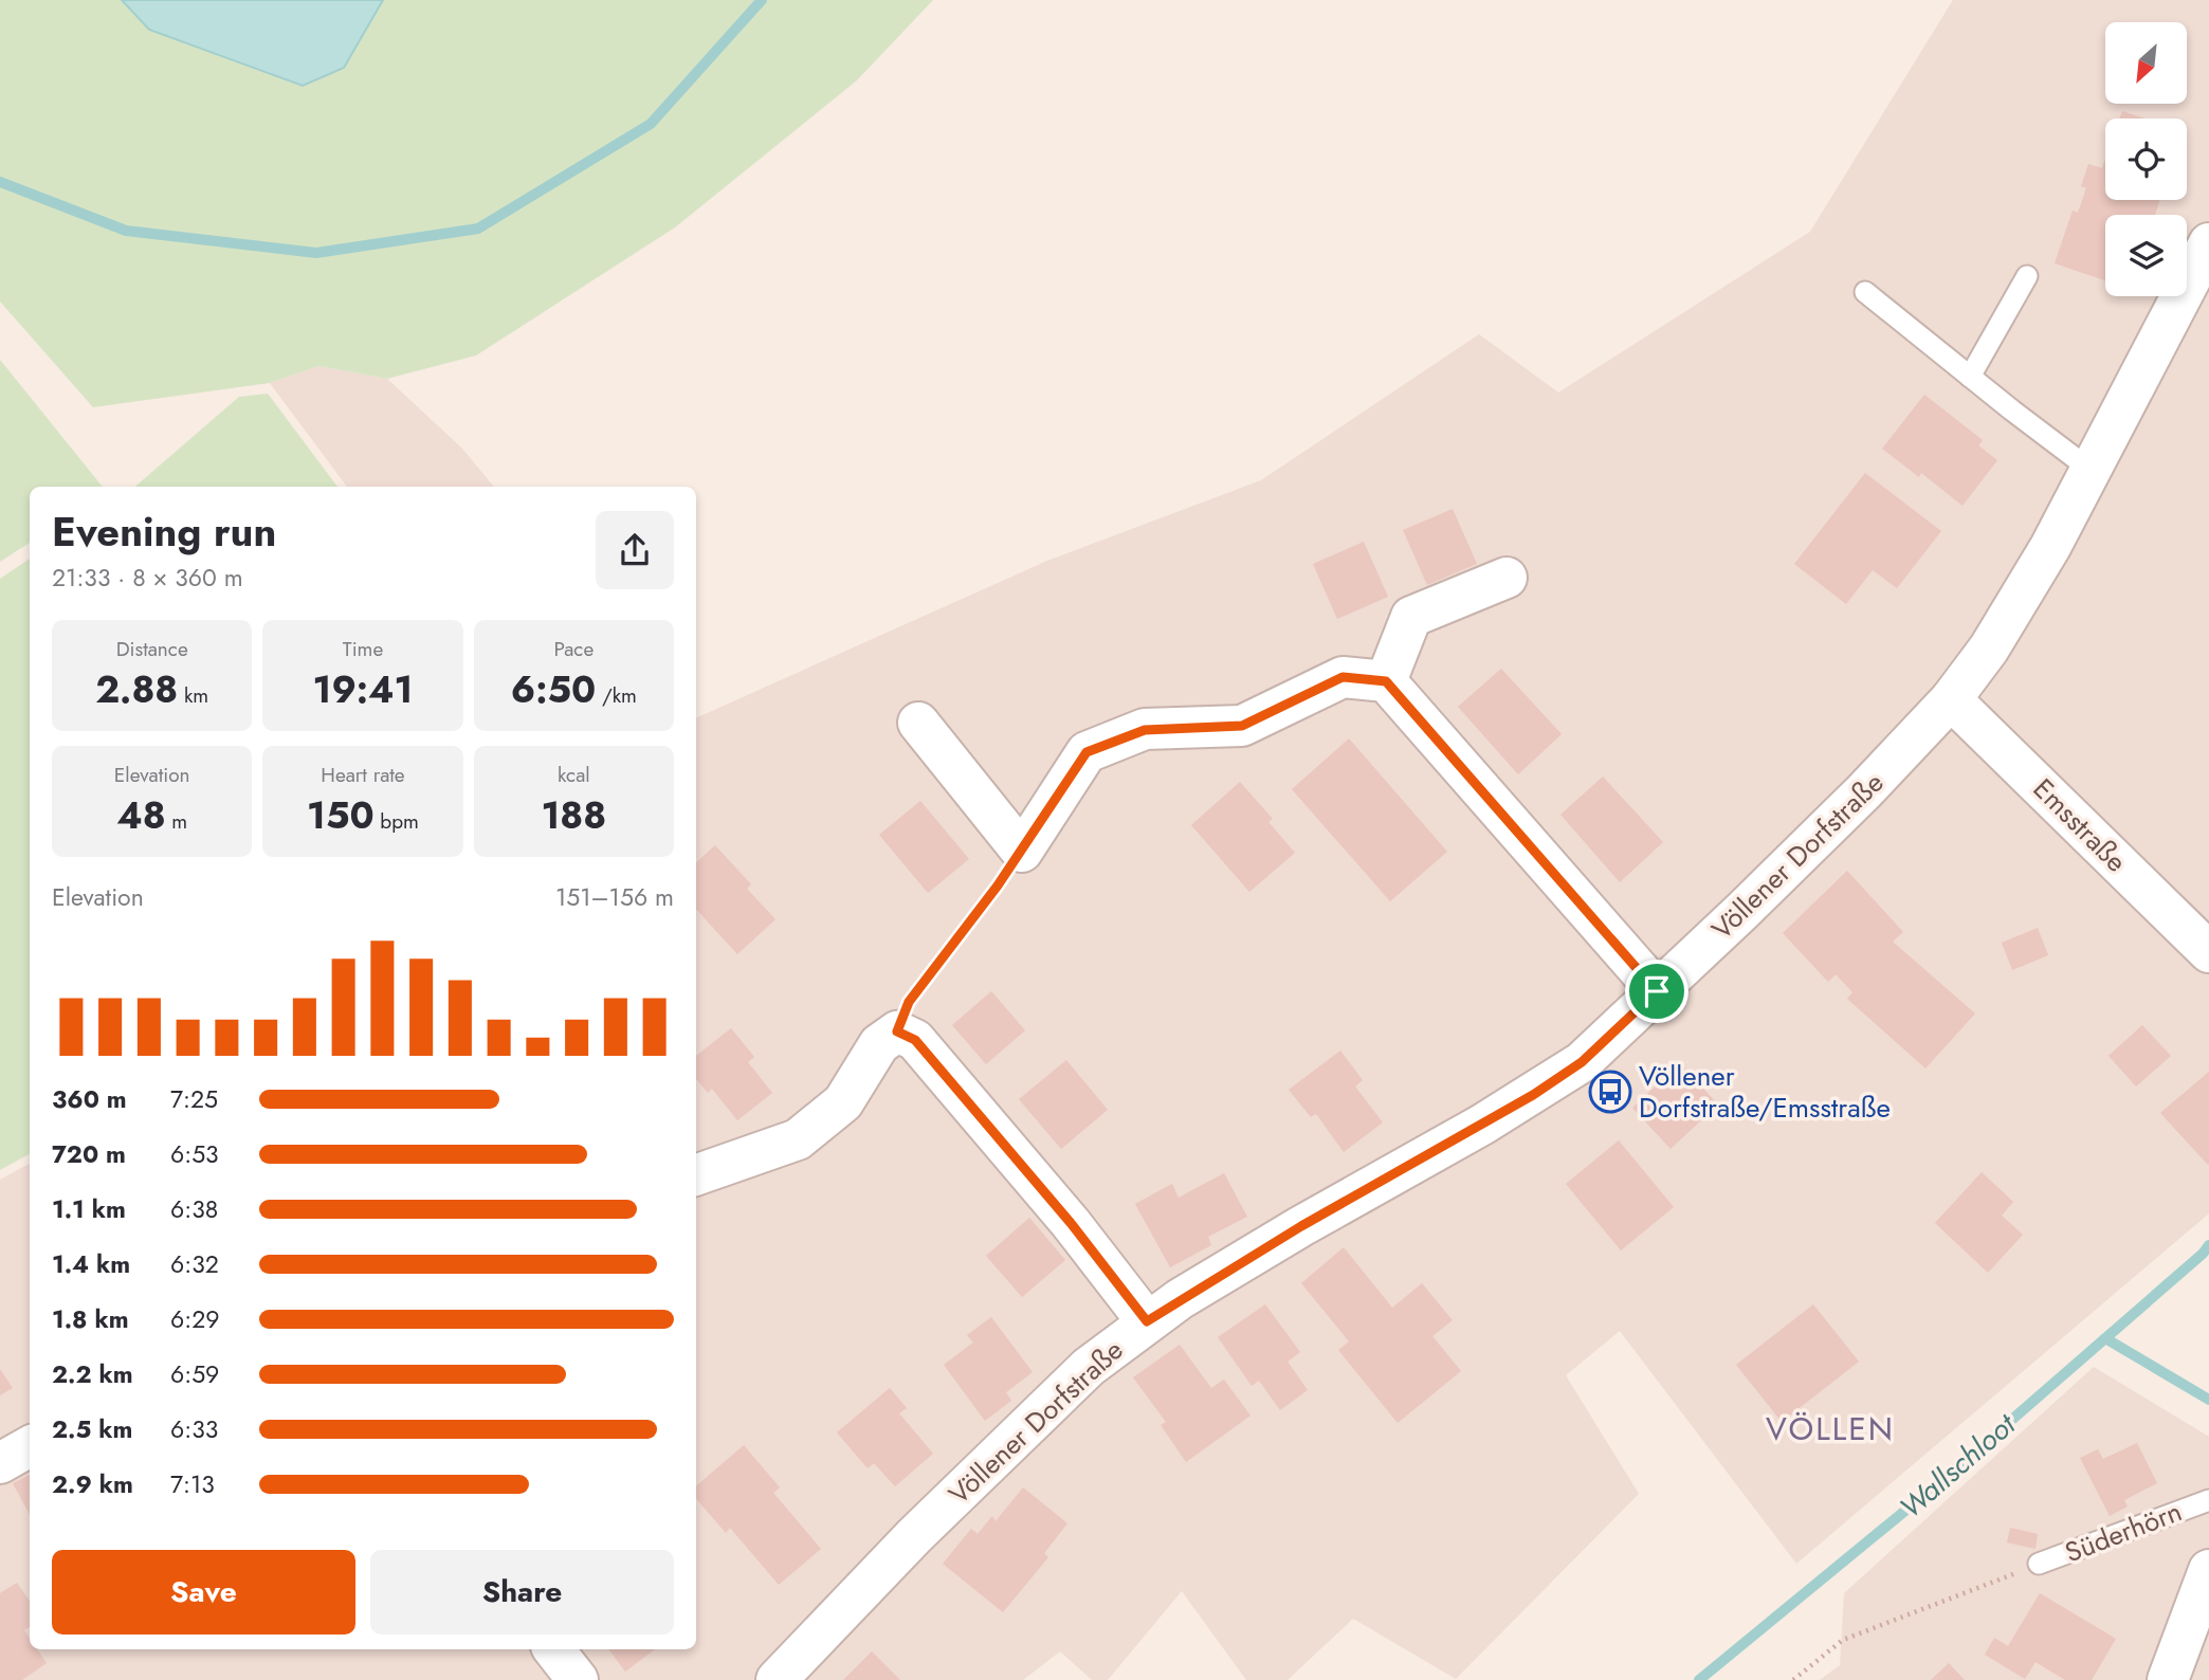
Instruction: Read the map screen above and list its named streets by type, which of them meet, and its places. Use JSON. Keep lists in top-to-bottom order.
{
  "streets": {
    "street": ["Emsstraße", "Völlener Dorfstraße"],
    "lane": ["Süderhörn"]
  },
  "crossings": [
    ["Emsstraße", "Völlener Dorfstraße"]
  ],
  "districts": ["VÖLLEN"],
  "water": ["Wallschloot"],
  "places": {
    "bus stop": ["Völlener Dorfstraße/Emsstraße"]
  },
  "north": "bottom left",
  "page": {
    "heading": ["Evening run", "21:33 · 8 × 360 m"],
    "stats": [
      ["Distance", "2.88 km"],
      ["Time", "19:41"],
      ["Pace", "6:50 /km"],
      ["Elevation", "48 m"],
      ["Heart rate", "150 bpm"],
      ["kcal", "188"]
    ],
    "chart": ["Elevation", "151–156 m"],
    "list": [
      {
        "name": "360 m",
        "note": "7:25"
      },
      {
        "name": "720 m",
        "note": "6:53"
      },
      {
        "name": "1.1 km",
        "note": "6:38"
      },
      {
        "name": "1.4 km",
        "note": "6:32"
      },
      {
        "name": "1.8 km",
        "note": "6:29"
      },
      {
        "name": "2.2 km",
        "note": "6:59"
      },
      {
        "name": "2.5 km",
        "note": "6:33"
      },
      {
        "name": "2.9 km",
        "note": "7:13"
      }
    ],
    "buttons": ["Save", "Share"]
  }
}
